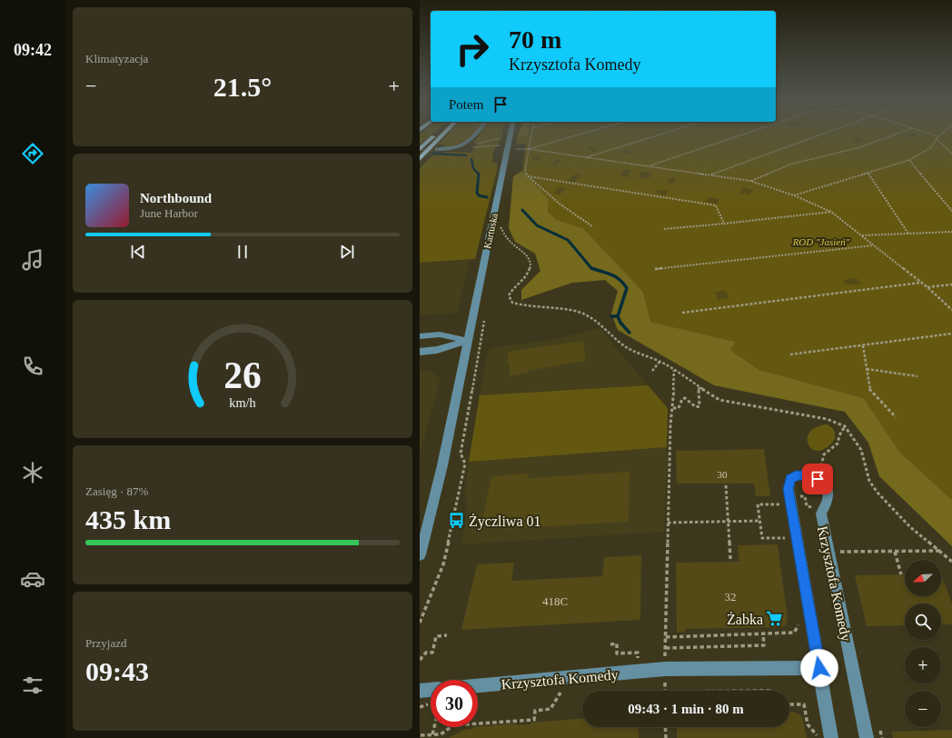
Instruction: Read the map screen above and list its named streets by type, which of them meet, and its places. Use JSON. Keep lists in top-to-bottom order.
{
  "streets": {
    "street": ["Kartuska", "Krzysztofa Komedy"]
  },
  "parks": ["ROD \"Jasień\""],
  "places": {
    "bus stop": ["Życzliwa 01"],
    "supermarket": ["Żabka"]
  },
  "house_numbers": ["30", "32", "418C"],
  "north": "left",
  "page": {
    "tabs": "09:42",
    "tile": [
      "Klimatyzacja",
      ["Zasięg · 87%", "435 km"],
      ["Przyjazd", "09:43"]
    ],
    "turn": ["70 m", "Krzysztofa Komedy"],
    "heat": ["−", "21.5°", "+"],
    "then": "Potem",
    "song": ["Northbound", "June Harbor"],
    "map_buttons": ["+", "−"],
    "limit": "30",
    "trip": "09:43 · 1 min · 80 m",
    "gauge": ["26", "km/h"]
  }
}
